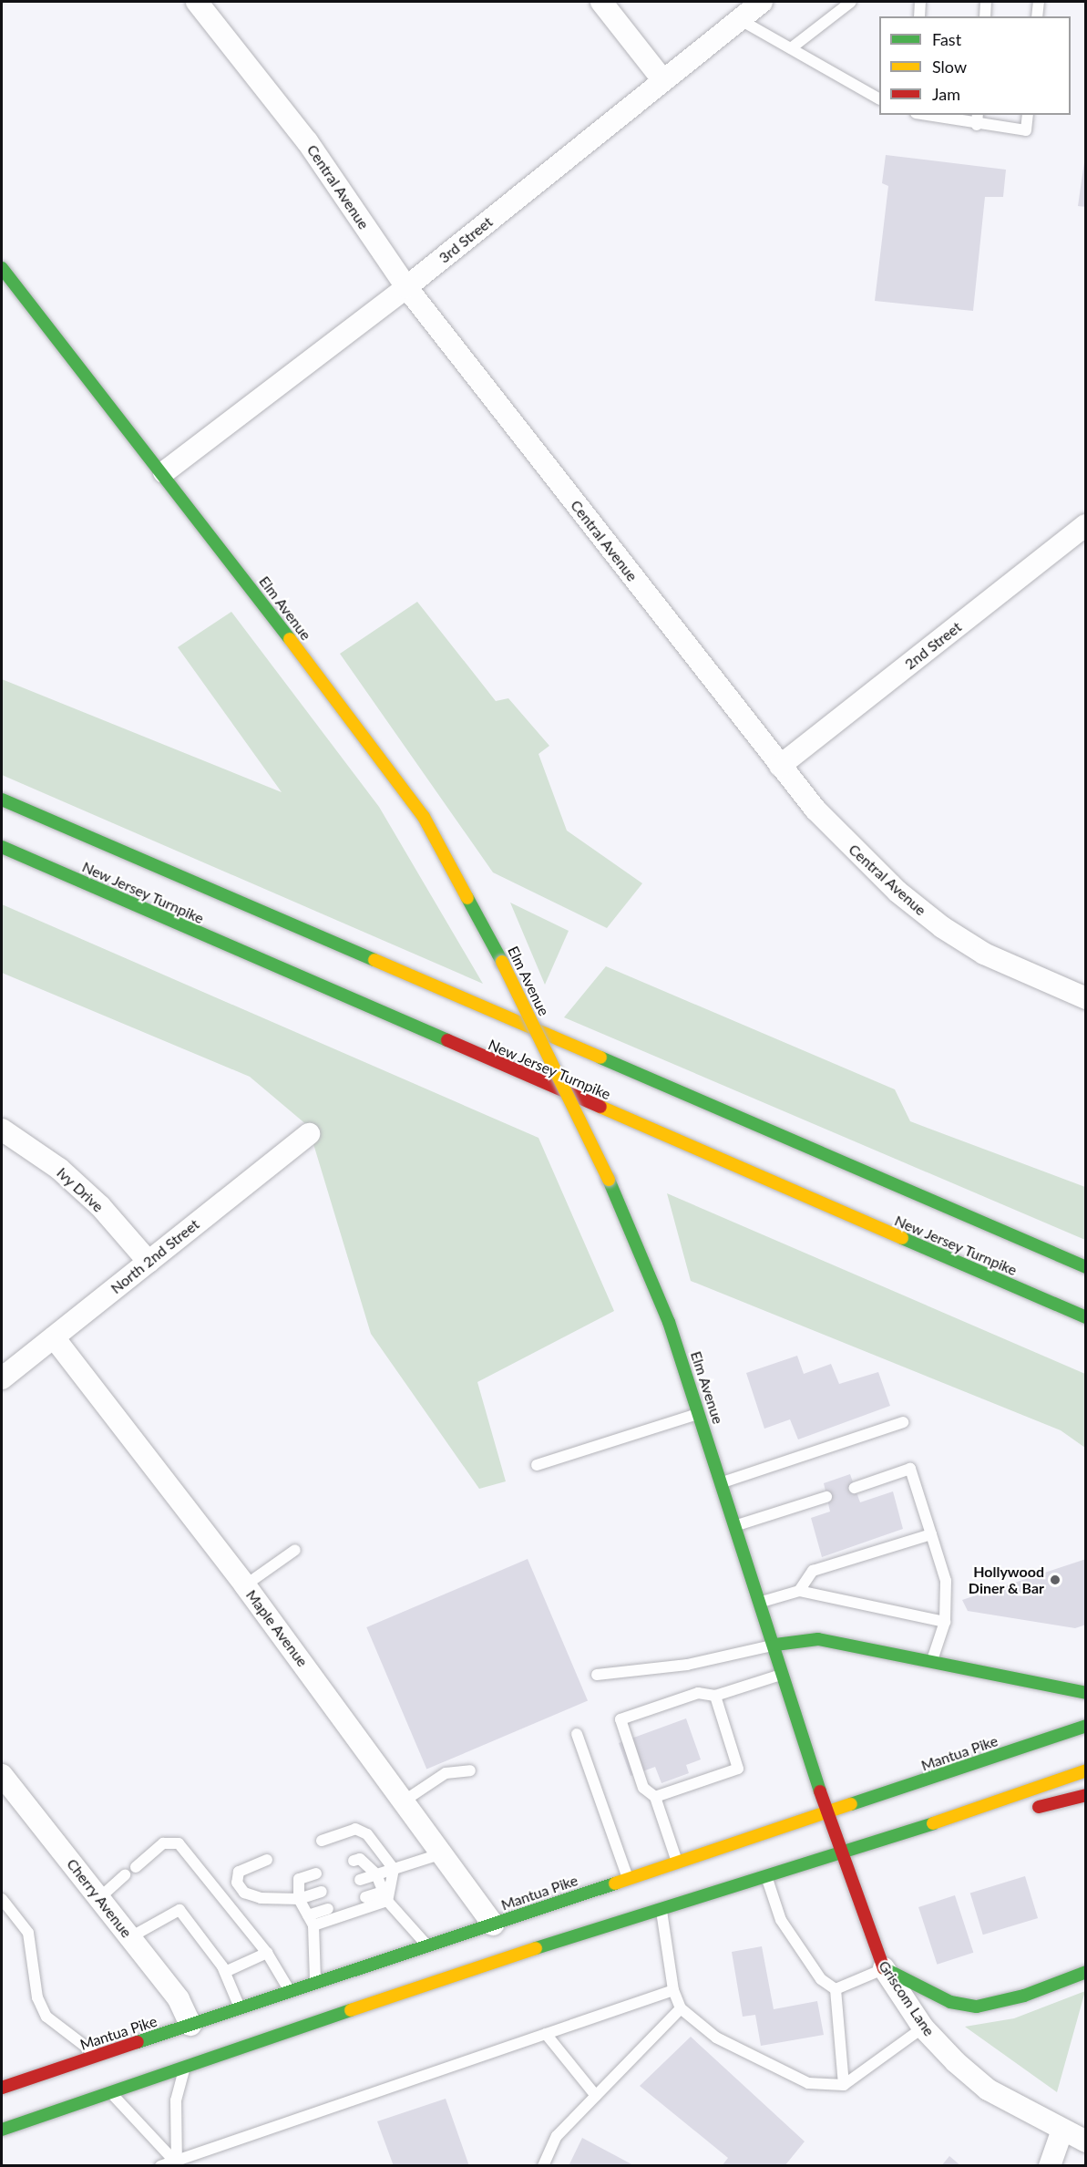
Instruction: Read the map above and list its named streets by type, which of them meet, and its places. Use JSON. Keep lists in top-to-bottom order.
{
  "streets": {
    "main road": [
      "Elm Avenue",
      "New Jersey Turnpike",
      "Mantua Pike",
      "Griscom Lane"
    ],
    "street": [
      "Central Avenue",
      "3rd Street",
      "2nd Street",
      "Ivy Drive",
      "North 2nd Street",
      "Maple Avenue",
      "Cherry Avenue"
    ]
  },
  "crossings": [
    ["Central Avenue", "3rd Street"],
    ["Central Avenue", "2nd Street"],
    ["3rd Street", "Elm Avenue"],
    ["Elm Avenue", "Mantua Pike"],
    ["Elm Avenue", "Griscom Lane"],
    ["Ivy Drive", "North 2nd Street"],
    ["North 2nd Street", "Maple Avenue"],
    ["Maple Avenue", "Mantua Pike"],
    ["Mantua Pike", "Cherry Avenue"],
    ["Mantua Pike", "Griscom Lane"]
  ],
  "places": ["Hollywood Diner & Bar"],
  "legend": ["Fast", "Slow", "Jam"]
}
